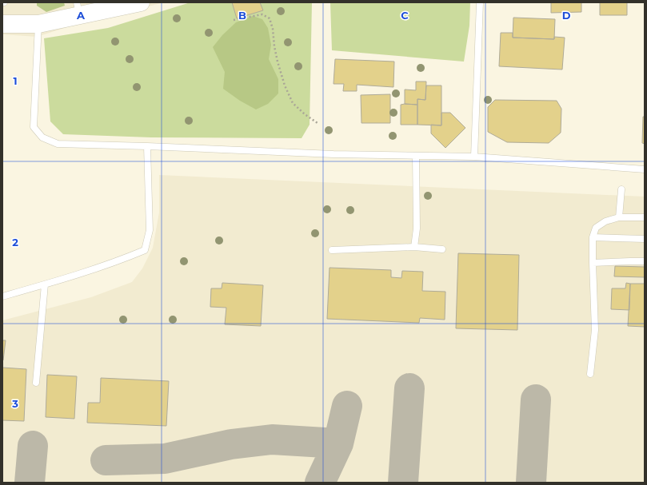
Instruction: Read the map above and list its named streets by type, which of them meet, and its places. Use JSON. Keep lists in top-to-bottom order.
{
  "grid": {
    "columns": [
      "A",
      "B",
      "C",
      "D"
    ],
    "rows": ["1", "2", "3"]
  }
}
